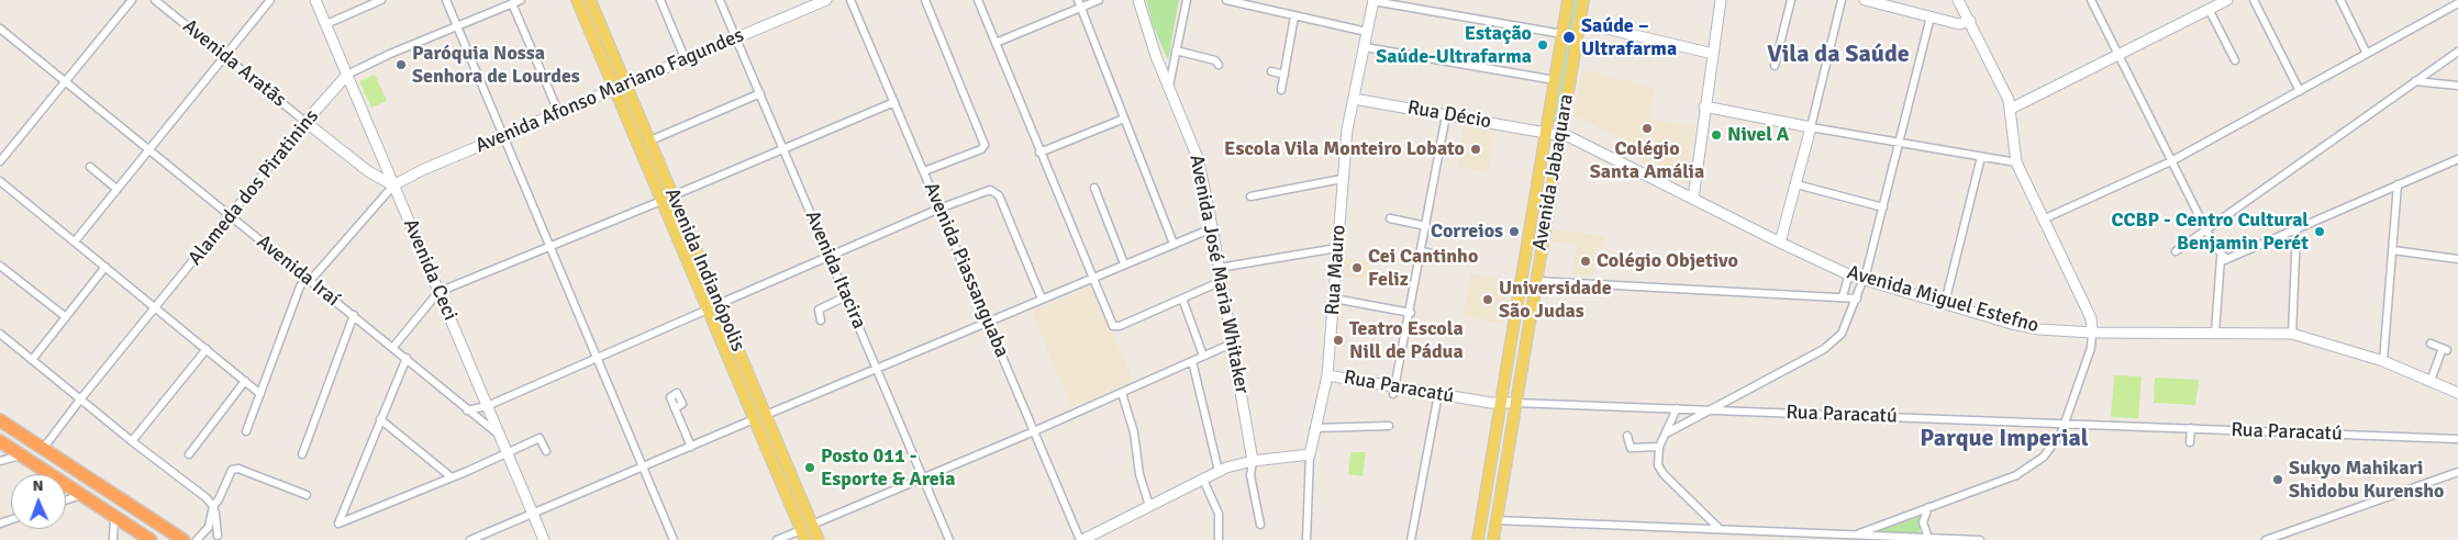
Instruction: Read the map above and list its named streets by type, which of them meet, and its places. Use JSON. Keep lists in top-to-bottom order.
{
  "streets": {
    "main road": ["Avenida Jabaquara", "Avenida Indianópolis"],
    "street": [
      "Avenida Aratãs",
      "Avenida Afonso Mariano Fagundes",
      "Rua Décio",
      "Alameda dos Piratinins",
      "Avenida Ceci",
      "Avenida Itacira",
      "Avenida Piassanguaba",
      "Rua Mauro",
      "Avenida Iraí",
      "Avenida José Maria Whitaker",
      "Avenida Miguel Estefno",
      "Rua Paracatú"
    ]
  },
  "crossings": [
    ["Avenida Aratãs", "Avenida Afonso Mariano Fagundes"],
    ["Avenida Aratãs", "Alameda dos Piratinins"],
    ["Avenida Aratãs", "Avenida Ceci"],
    ["Avenida Afonso Mariano Fagundes", "Avenida Ceci"],
    ["Avenida Afonso Mariano Fagundes", "Avenida Indianópolis"],
    ["Avenida Afonso Mariano Fagundes", "Avenida Itacira"],
    ["Rua Décio", "Avenida Jabaquara"],
    ["Rua Décio", "Rua Mauro"],
    ["Rua Décio", "Avenida Miguel Estefno"],
    ["Avenida Jabaquara", "Avenida Miguel Estefno"],
    ["Avenida Jabaquara", "Rua Paracatú"],
    ["Alameda dos Piratinins", "Avenida Ceci"],
    ["Alameda dos Piratinins", "Avenida Iraí"],
    ["Avenida Ceci", "Avenida Iraí"],
    ["Rua Mauro", "Rua Paracatú"]
  ],
  "districts": ["Vila da Saúde", "Parque Imperial"],
  "places": [
    "Saúde – Ultrafarma",
    "Estação Saúde-Ultrafarma",
    "Paróquia Nossa Senhora de Lourdes",
    "Colégio Santa Amália",
    "Nivel A",
    "Escola Vila Monteiro Lobato",
    "Correios",
    "CCBP - Centro Cultural Benjamin Perét",
    "Colégio Objetivo",
    "Cei Cantinho Feliz",
    "Universidade São Judas",
    "Teatro Escola Nill de Pádua",
    "Posto 011 - Esporte & Areia",
    "Sukyo Mahikari Shidobu Kurensho"
  ],
  "north": "top"
}
